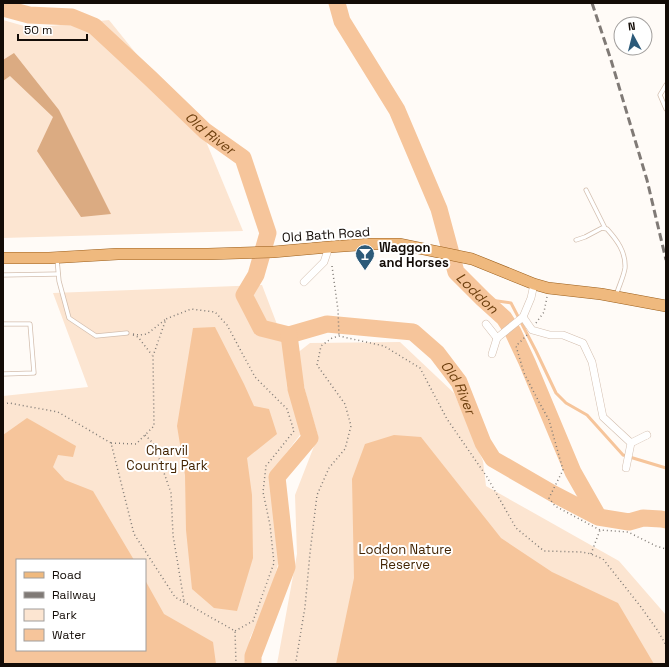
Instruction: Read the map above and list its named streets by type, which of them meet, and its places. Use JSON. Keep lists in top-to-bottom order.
{
  "streets": {
    "main road": ["Old Bath Road"]
  },
  "water": ["Old River", "Loddon"],
  "parks": ["Charvil Country Park", "Loddon Nature Reserve"],
  "places": {
    "bar": ["Waggon and Horses"]
  },
  "legend": [
    "Road",
    "Railway",
    "Park",
    "Water"
  ],
  "scale_bar": "50 m",
  "north": "top"
}
